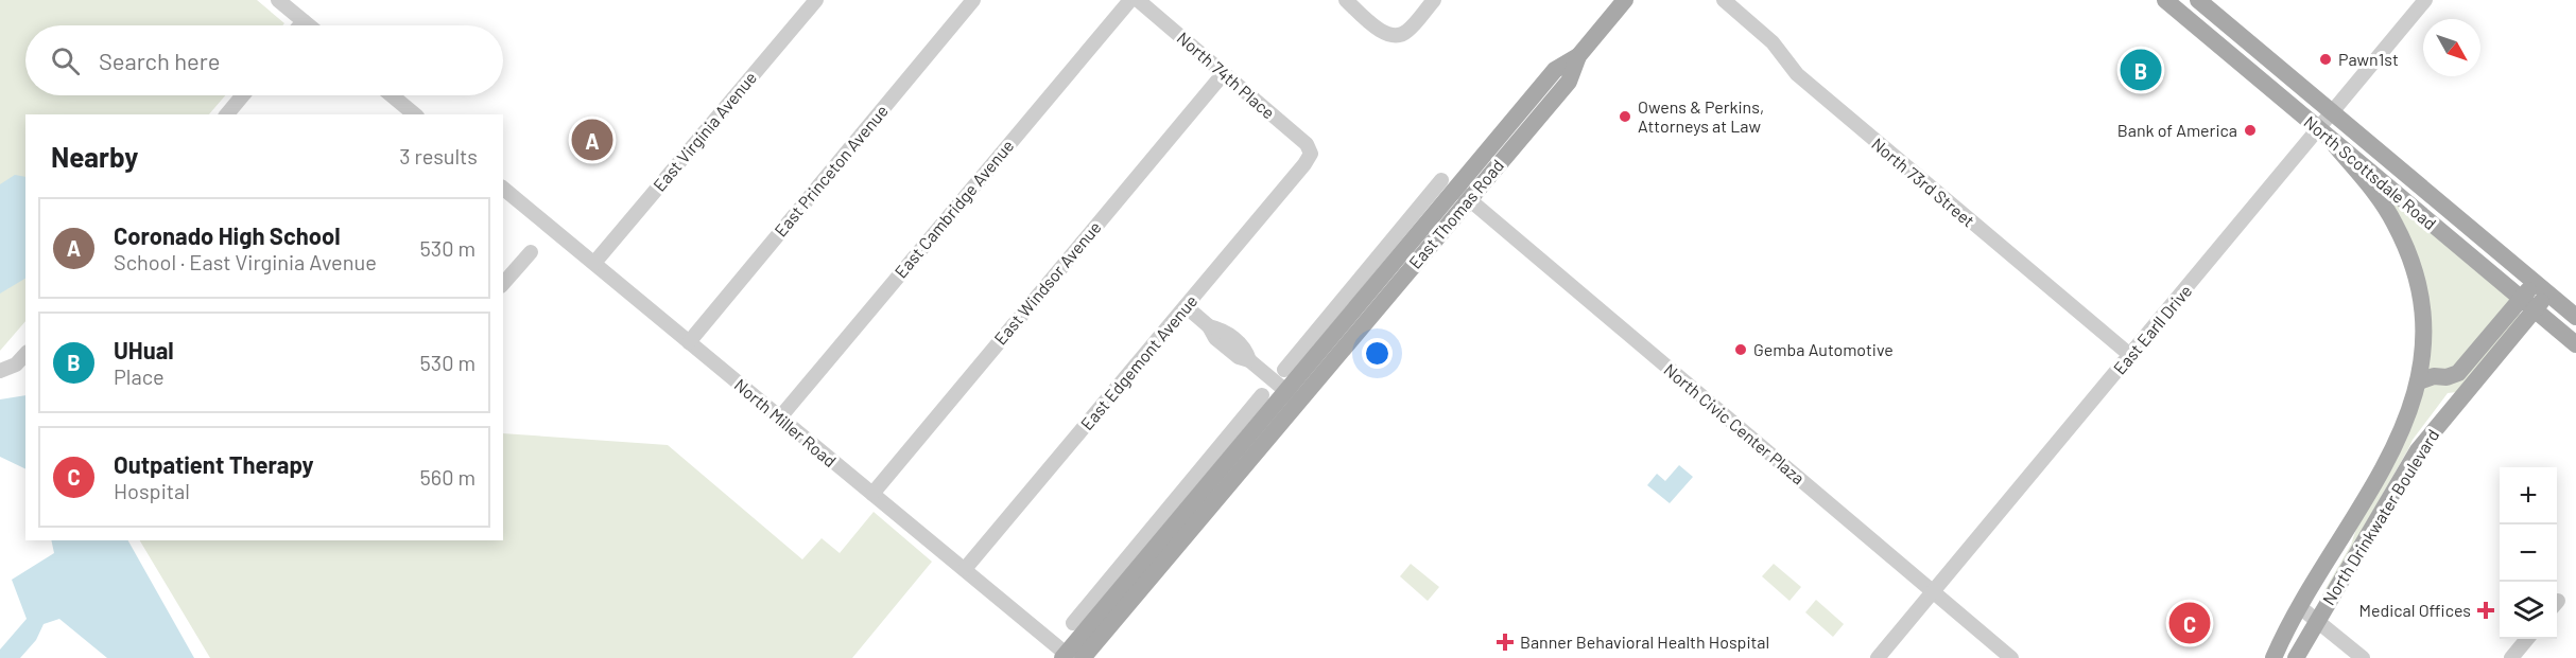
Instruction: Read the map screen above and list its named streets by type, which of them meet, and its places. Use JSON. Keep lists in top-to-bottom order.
{
  "streets": {
    "main road": ["North Scottsdale Road", "East Thomas Road", "North Drinkwater Boulevard"],
    "street": [
      "North 74th Place",
      "East Virginia Avenue",
      "East Princeton Avenue",
      "North 73rd Street",
      "East Cambridge Avenue",
      "East Windsor Avenue",
      "East Earll Drive",
      "East Edgemont Avenue",
      "North Miller Road",
      "North Civic Center Plaza"
    ]
  },
  "crossings": [
    ["North 74th Place", "East Windsor Avenue"],
    ["North 74th Place", "East Edgemont Avenue"],
    ["East Virginia Avenue", "North Miller Road"],
    ["East Princeton Avenue", "North Miller Road"],
    ["North Scottsdale Road", "East Earll Drive"],
    ["North Scottsdale Road", "North Drinkwater Boulevard"],
    ["North 73rd Street", "East Earll Drive"],
    ["East Cambridge Avenue", "North Miller Road"],
    ["East Thomas Road", "North Miller Road"],
    ["East Thomas Road", "North Civic Center Plaza"],
    ["East Windsor Avenue", "North Miller Road"],
    ["East Earll Drive", "North Civic Center Plaza"],
    ["East Edgemont Avenue", "North Miller Road"]
  ],
  "places": {
    "other": [
      "Pawn1st",
      "Owens & Perkins, Attorneys at Law",
      "Bank of America",
      "Gemba Automotive"
    ],
    "health": ["Medical Offices", "Banner Behavioral Health Hospital"]
  },
  "north": "bottom right",
  "page": {
    "search": "Search here",
    "pins": ["B", "A", "C"],
    "heading": ["Nearby", "3 results"],
    "list": [
      {
        "mark": "A",
        "name": "Coronado High School",
        "note": "School · East Virginia Avenue",
        "value": "530 m"
      },
      {
        "mark": "B",
        "name": "UHual",
        "note": "Place",
        "value": "530 m"
      },
      {
        "mark": "C",
        "name": "Outpatient Therapy",
        "note": "Hospital",
        "value": "560 m"
      }
    ],
    "map_buttons": ["+", "−"]
  }
}
